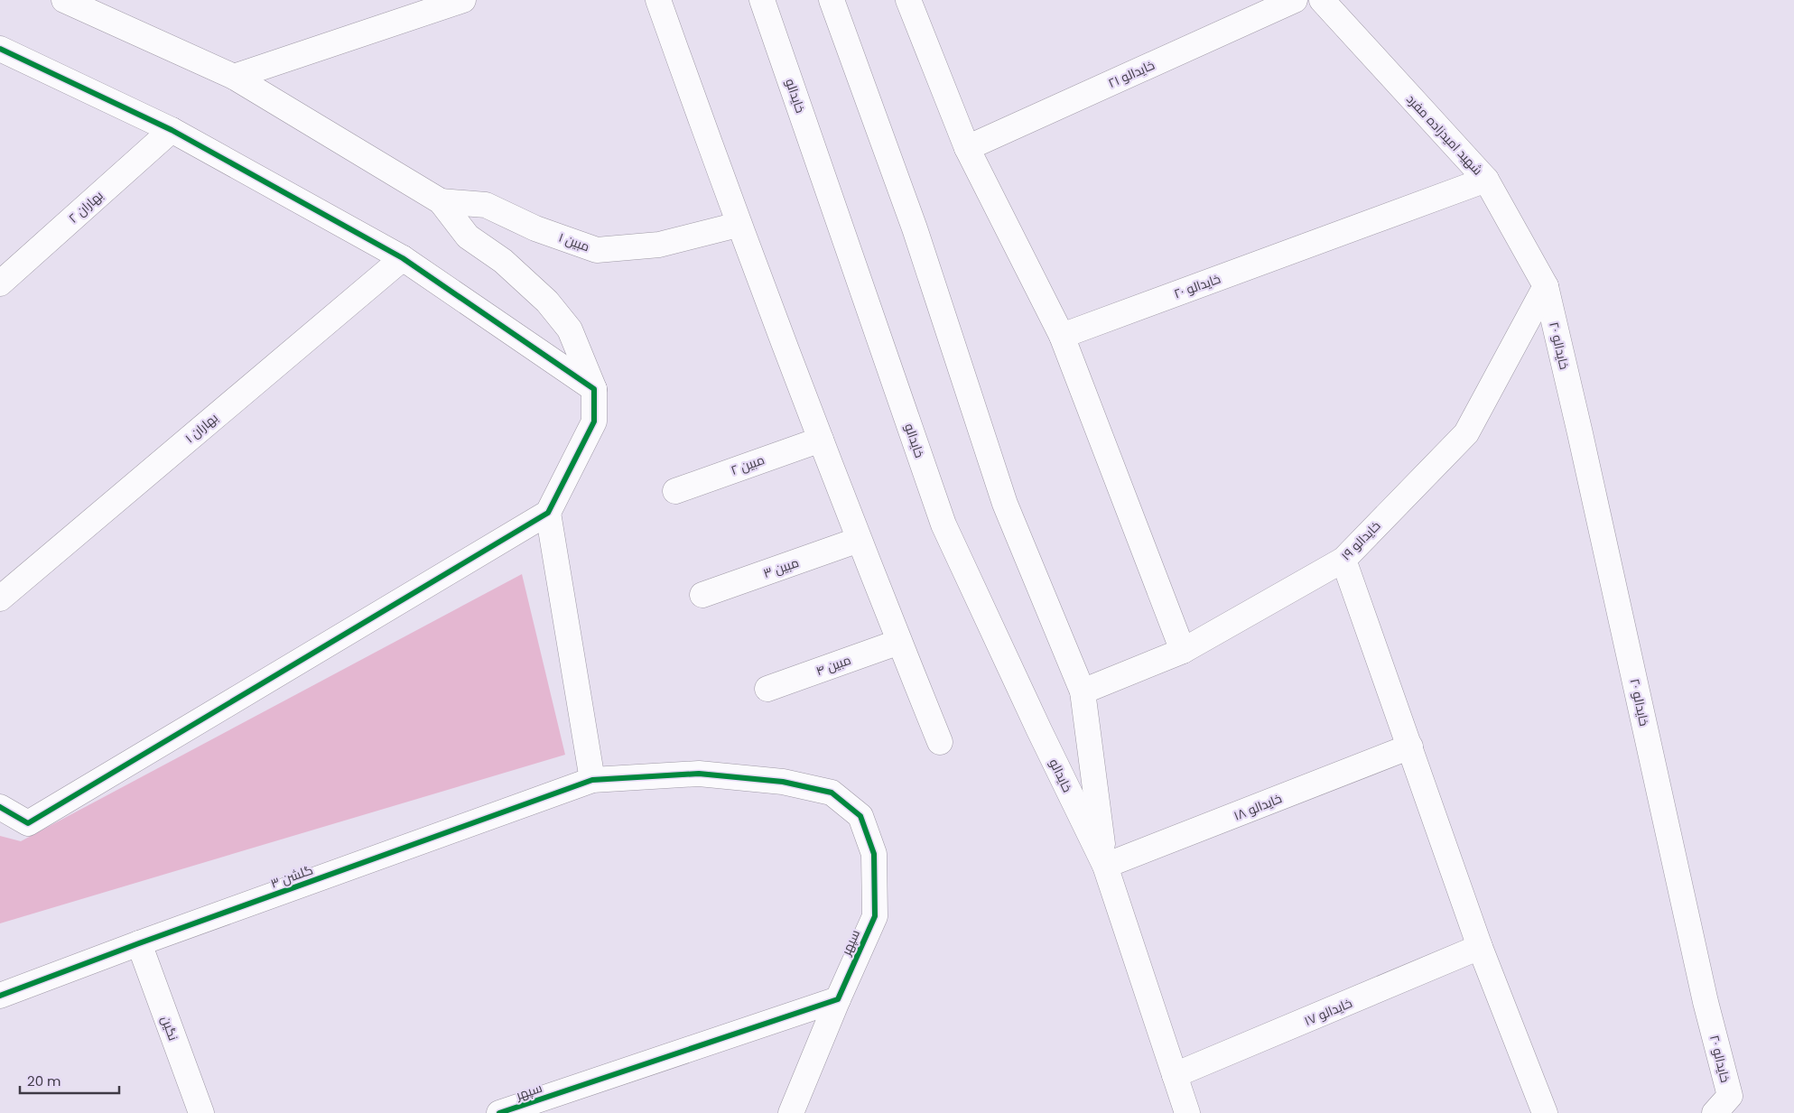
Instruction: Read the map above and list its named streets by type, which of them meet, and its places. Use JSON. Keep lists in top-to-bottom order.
{
  "streets": {
    "street": [
      "خایدالو ۲۱",
      "خایدالو",
      "شهید امیدزاده مفرد",
      "بهاران ۲",
      "مبین ۱",
      "خایدالو ۲۰",
      "بهاران ۱",
      "مبین ۲",
      "خایدالو ۱۹",
      "مبین ۳",
      "مبین ۴",
      "خایدالو ۱۸",
      "گلشن ۳",
      "سپهر",
      "خایدالو ۱۷",
      "نگین"
    ]
  },
  "crossings": [
    ["خایدالو", "خایدالو ۱۹"],
    ["خایدالو", "خایدالو ۱۸"],
    ["خایدالو", "خایدالو ۱۷"],
    ["شهید امیدزاده مفرد", "خایدالو ۲۰"],
    ["شهید امیدزاده مفرد", "خایدالو ۱۹"],
    ["خایدالو ۲۰", "خایدالو ۱۹"],
    ["گلشن ۳", "سپهر"],
    ["گلشن ۳", "نگین"]
  ],
  "scale_bar": "20 m"
}
